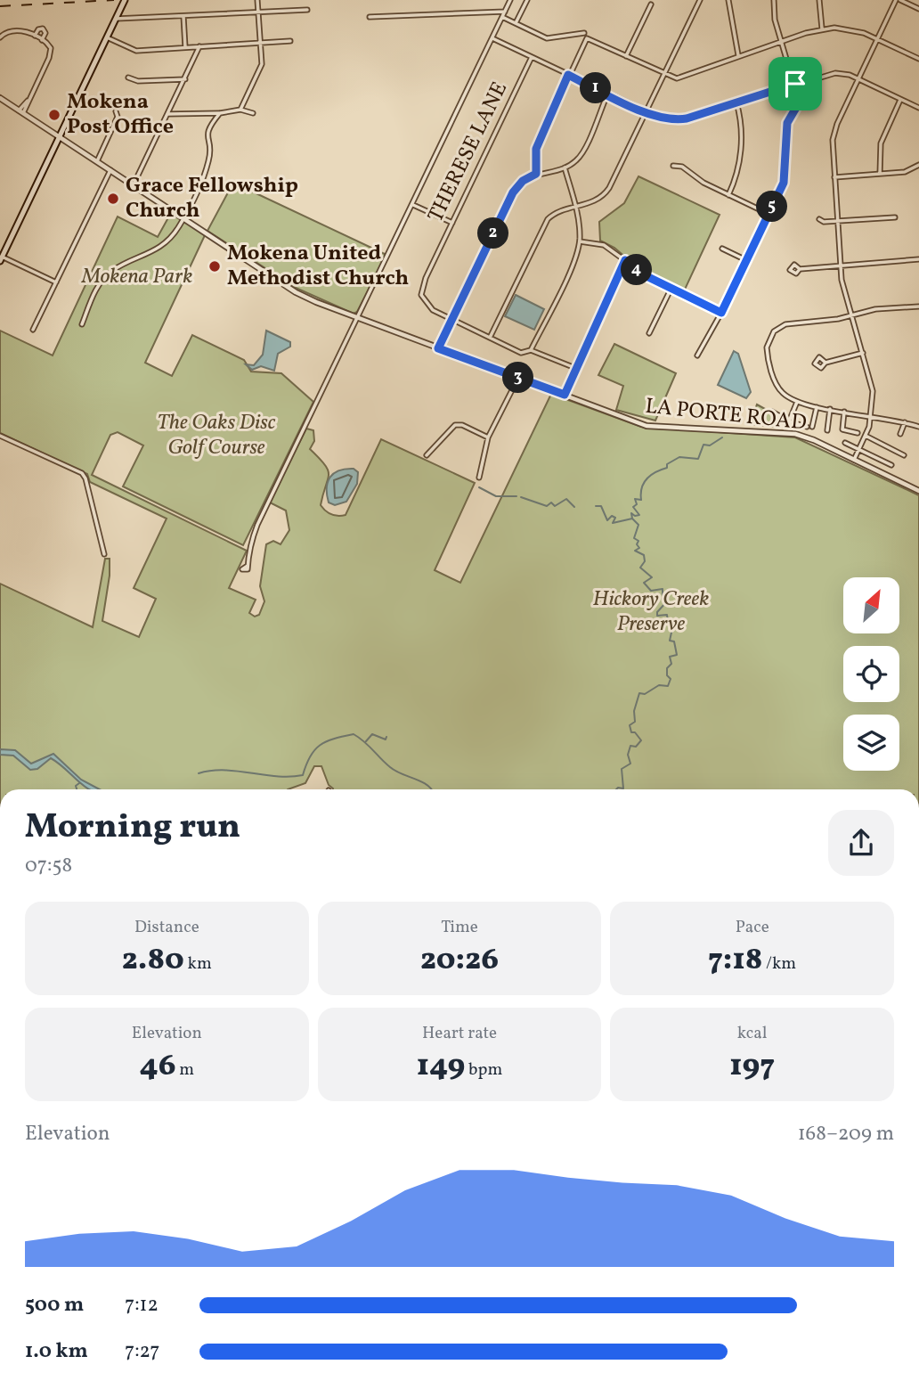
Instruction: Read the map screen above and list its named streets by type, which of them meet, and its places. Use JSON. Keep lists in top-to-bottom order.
{
  "streets": {
    "street": ["THERESE LANE", "LA PORTE ROAD"]
  },
  "parks": ["Mokena Park", "The Oaks Disc Golf Course", "Hickory Creek Preserve"],
  "places": ["Mokena Post Office", "Grace Fellowship Church", "Mokena United Methodist Church"],
  "north": "top right",
  "page": {
    "pins": [
      "1",
      "5",
      "2",
      "4",
      "3"
    ],
    "heading": ["Morning run", "07:58"],
    "stats": [
      ["Distance", "2.80 km"],
      ["Time", "20:26"],
      ["Pace", "7:18 /km"],
      ["Elevation", "46 m"],
      ["Heart rate", "149 bpm"],
      ["kcal", "197"]
    ],
    "chart": ["Elevation", "168–209 m"],
    "list": [
      {
        "name": "500 m",
        "note": "7:12"
      },
      {
        "name": "1.0 km",
        "note": "7:27"
      }
    ]
  }
}
